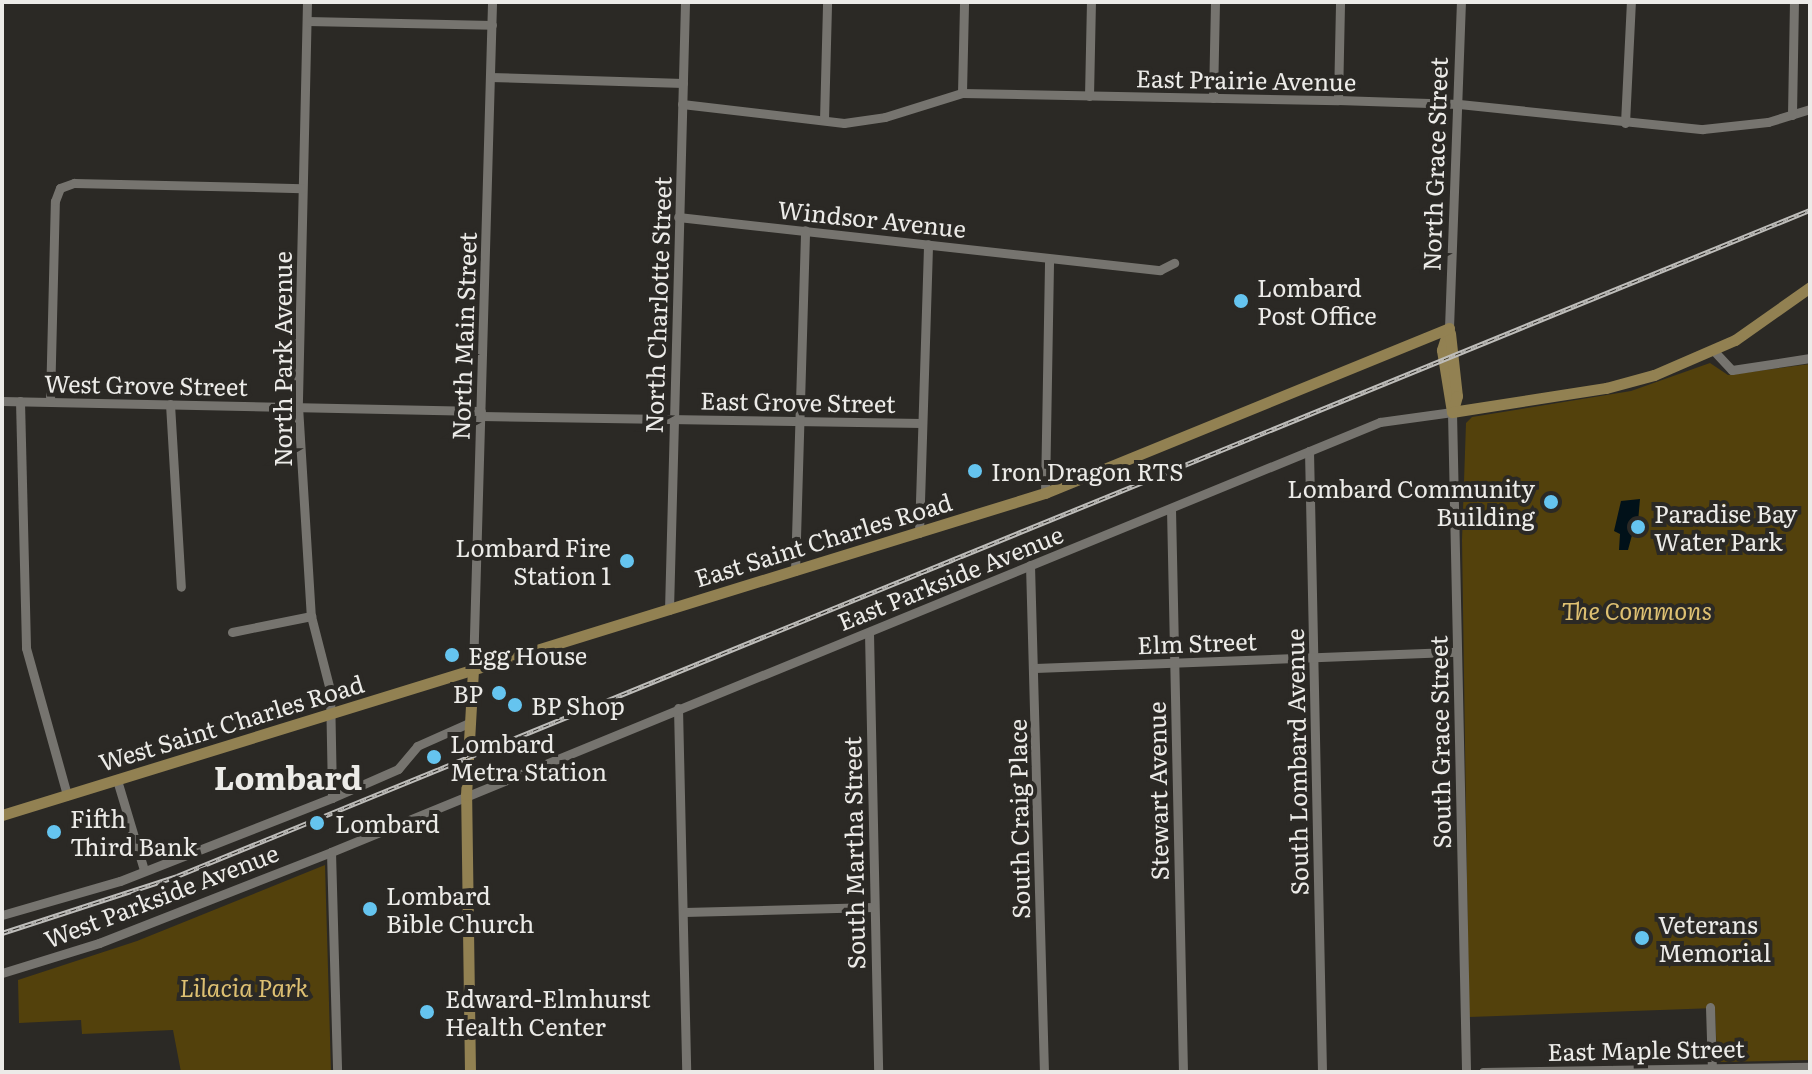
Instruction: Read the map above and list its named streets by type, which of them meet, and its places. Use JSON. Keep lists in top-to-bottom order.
{
  "streets": {
    "main road": ["North Grace Street", "East Saint Charles Road", "West Saint Charles Road"],
    "street": [
      "East Prairie Avenue",
      "Windsor Avenue",
      "North Charlotte Street",
      "North Main Street",
      "North Park Avenue",
      "West Grove Street",
      "East Grove Street",
      "East Parkside Avenue",
      "Elm Street",
      "South Grace Street",
      "South Lombard Avenue",
      "Stewart Avenue",
      "South Craig Place",
      "South Martha Street",
      "West Parkside Avenue",
      "East Maple Street"
    ]
  },
  "crossings": [
    ["East Prairie Avenue", "North Grace Street"],
    ["East Prairie Avenue", "North Charlotte Street"],
    ["North Grace Street", "East Saint Charles Road"],
    ["North Grace Street", "East Parkside Avenue"],
    ["North Grace Street", "South Grace Street"],
    ["Windsor Avenue", "North Charlotte Street"],
    ["North Charlotte Street", "East Grove Street"],
    ["North Charlotte Street", "East Saint Charles Road"],
    ["North Main Street", "West Grove Street"],
    ["North Main Street", "East Grove Street"],
    ["North Main Street", "East Saint Charles Road"],
    ["North Main Street", "West Saint Charles Road"],
    ["North Park Avenue", "West Grove Street"],
    ["North Park Avenue", "West Saint Charles Road"],
    ["West Grove Street", "East Grove Street"],
    ["East Saint Charles Road", "West Saint Charles Road"],
    ["East Parkside Avenue", "South Grace Street"],
    ["East Parkside Avenue", "South Lombard Avenue"],
    ["East Parkside Avenue", "Stewart Avenue"],
    ["East Parkside Avenue", "South Craig Place"],
    ["East Parkside Avenue", "South Martha Street"],
    ["East Parkside Avenue", "West Parkside Avenue"],
    ["Elm Street", "South Grace Street"],
    ["Elm Street", "South Lombard Avenue"],
    ["Elm Street", "Stewart Avenue"],
    ["Elm Street", "South Craig Place"]
  ],
  "districts": ["Lombard"],
  "parks": ["The Commons", "Lilacia Park"],
  "places": [
    "Lombard Post Office",
    "Iron Dragon RTS",
    "Lombard Community Building",
    "Paradise Bay Water Park",
    "Lombard Fire Station 1",
    "Egg House",
    "BP",
    "BP Shop",
    "Lombard Metra Station",
    "Lombard",
    "Fifth Third Bank",
    "Lombard Bible Church",
    "Veterans Memorial",
    "Edward-Elmhurst Health Center"
  ]
}
